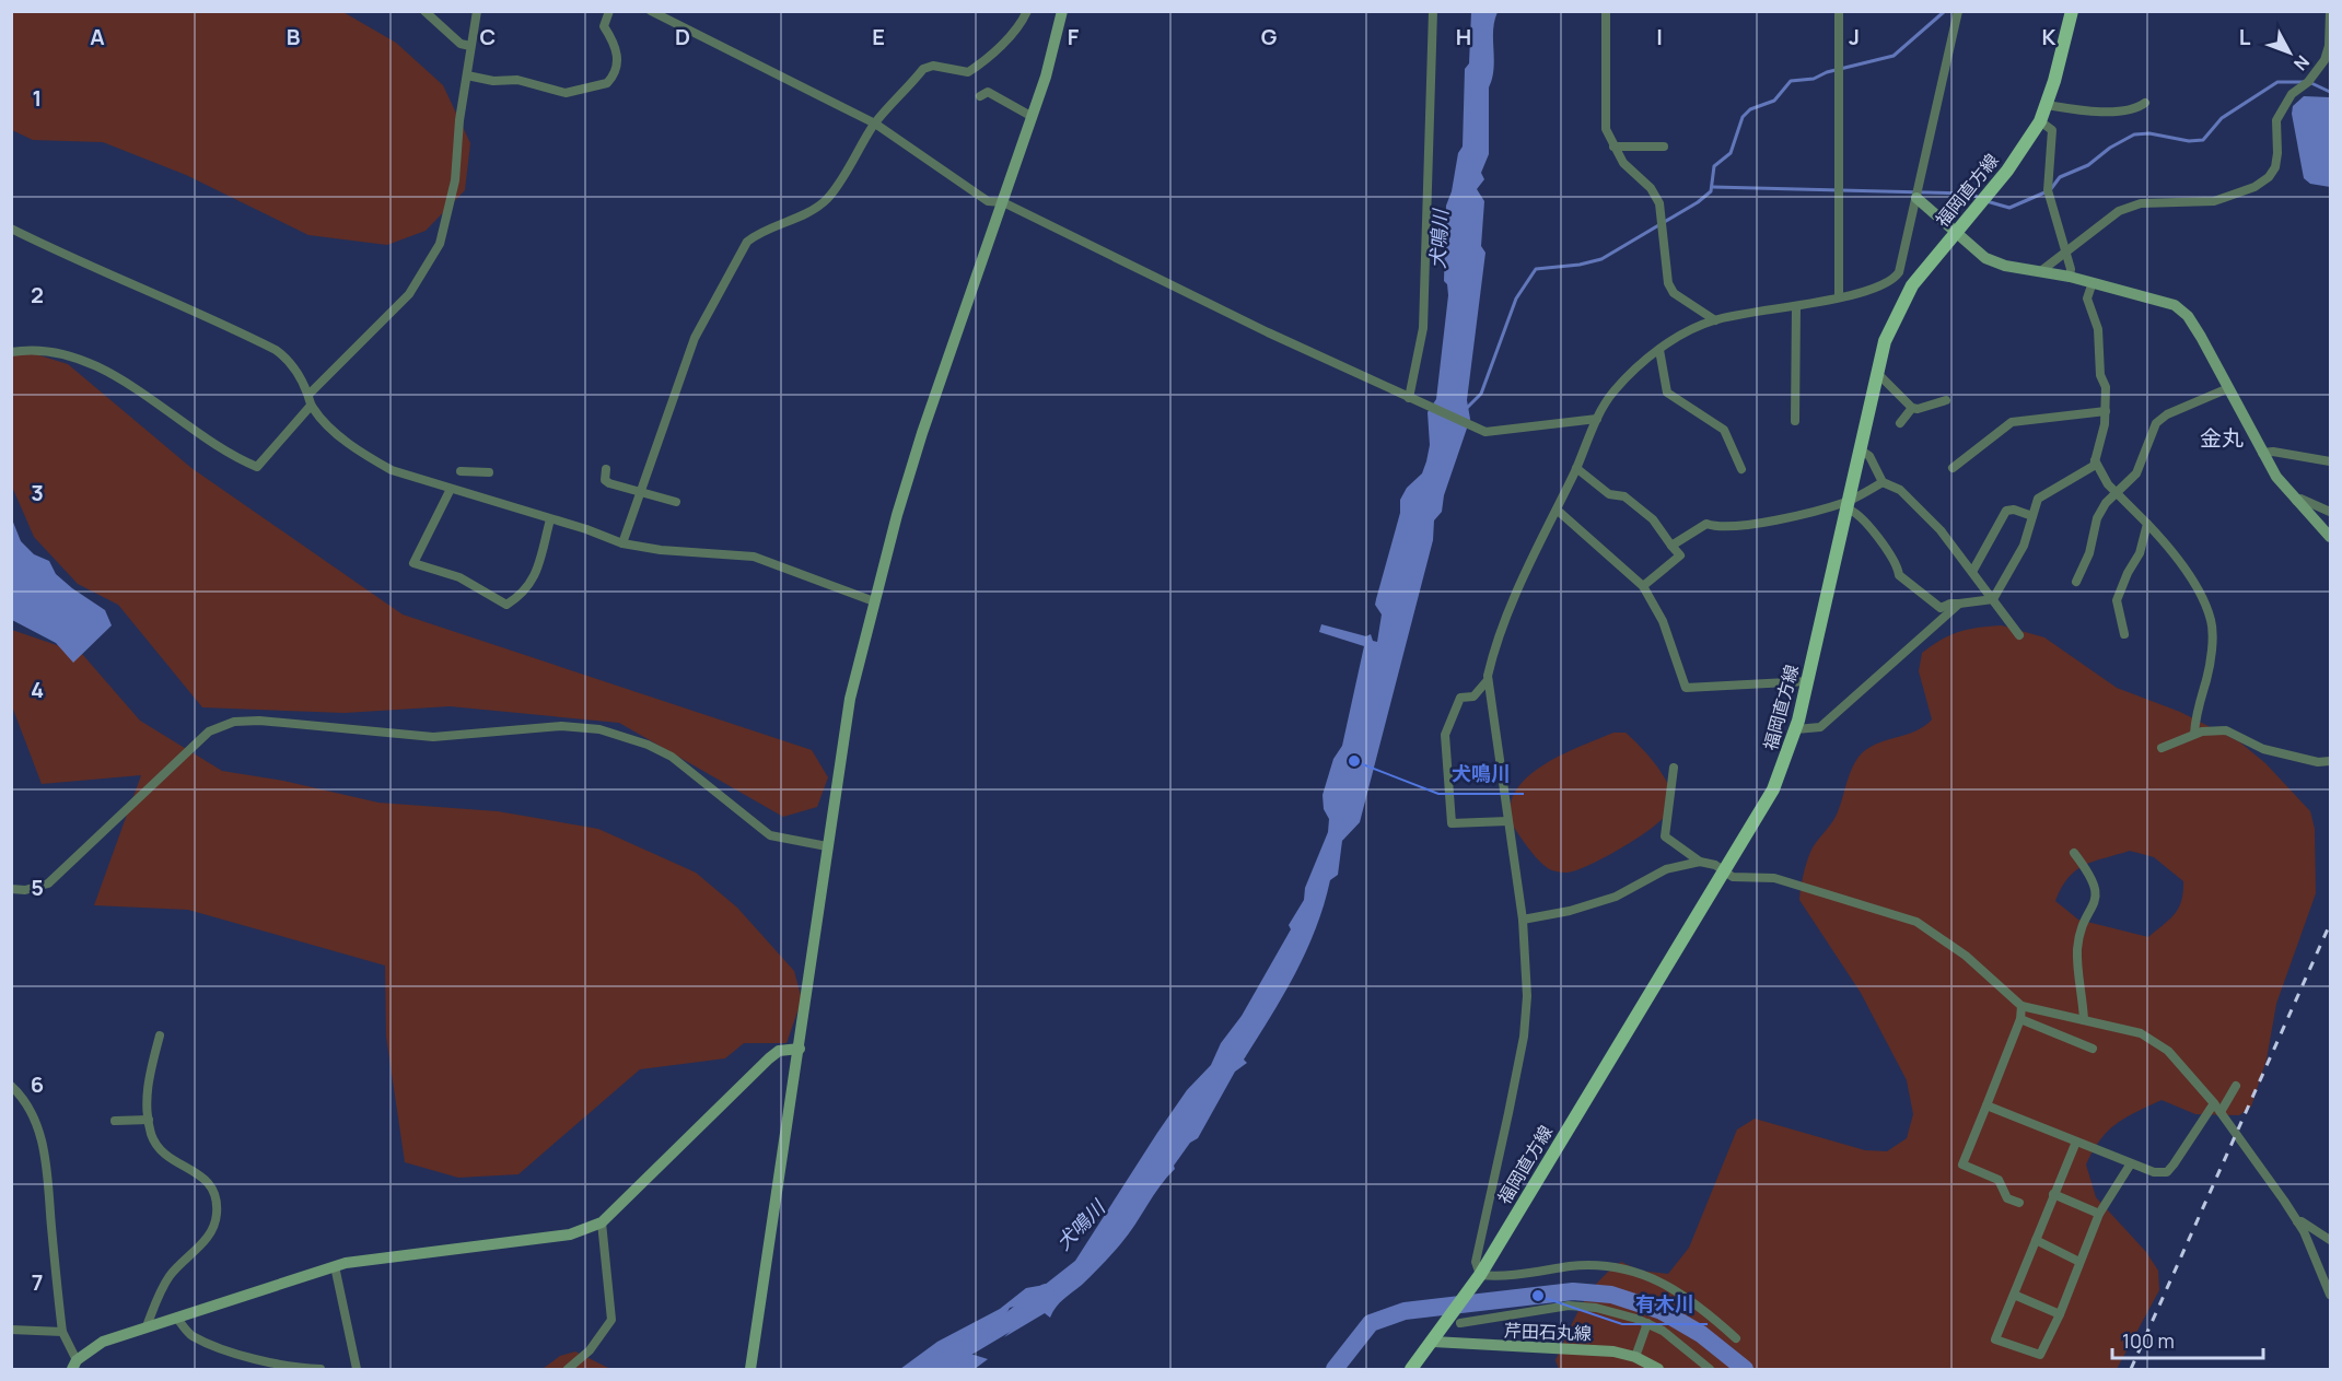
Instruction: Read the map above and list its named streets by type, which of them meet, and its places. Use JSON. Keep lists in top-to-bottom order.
{
  "streets": {
    "main road": ["福岡直方線"],
    "street": ["芹田石丸線"]
  },
  "crossings": [
    ["福岡直方線", "芹田石丸線"]
  ],
  "districts": ["金丸"],
  "water": ["犬鳴川"],
  "places": ["犬鳴川", "有木川"],
  "scale_bar": "100 m",
  "north": "bottom right",
  "grid": {
    "columns": [
      "A",
      "B",
      "C",
      "D",
      "E",
      "F",
      "G",
      "H",
      "I",
      "J",
      "K",
      "L"
    ],
    "rows": [
      "1",
      "2",
      "3",
      "4",
      "5",
      "6",
      "7"
    ]
  }
}
